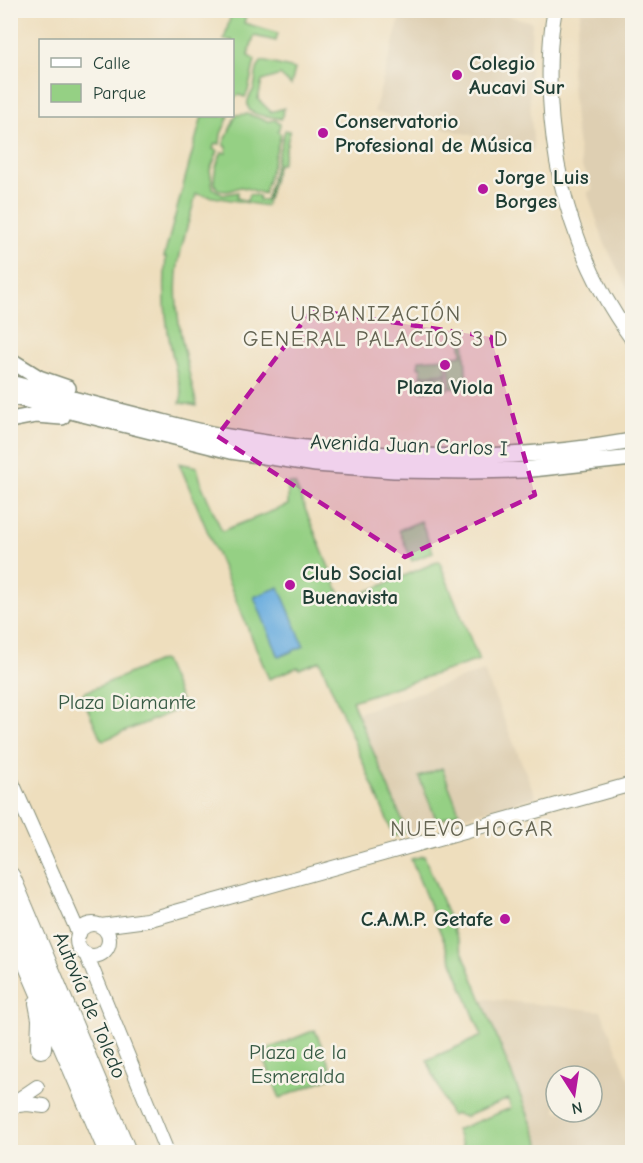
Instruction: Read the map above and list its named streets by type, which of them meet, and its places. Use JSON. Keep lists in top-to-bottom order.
{
  "streets": {
    "highway": ["Autovía de Toledo"],
    "main road": ["Avenida Juan Carlos I"]
  },
  "districts": ["URBANIZACIÓN GENERAL PALACIOS 3 D", "NUEVO HOGAR"],
  "parks": ["Plaza Diamante", "Plaza de la Esmeralda"],
  "places": [
    "Colegio Aucavi Sur",
    "Conservatorio Profesional de Música",
    "Jorge Luis Borges",
    "Plaza Viola",
    "Club Social Buenavista",
    "C.A.M.P. Getafe"
  ],
  "legend": ["Calle", "Parque"],
  "north": "bottom"
}
